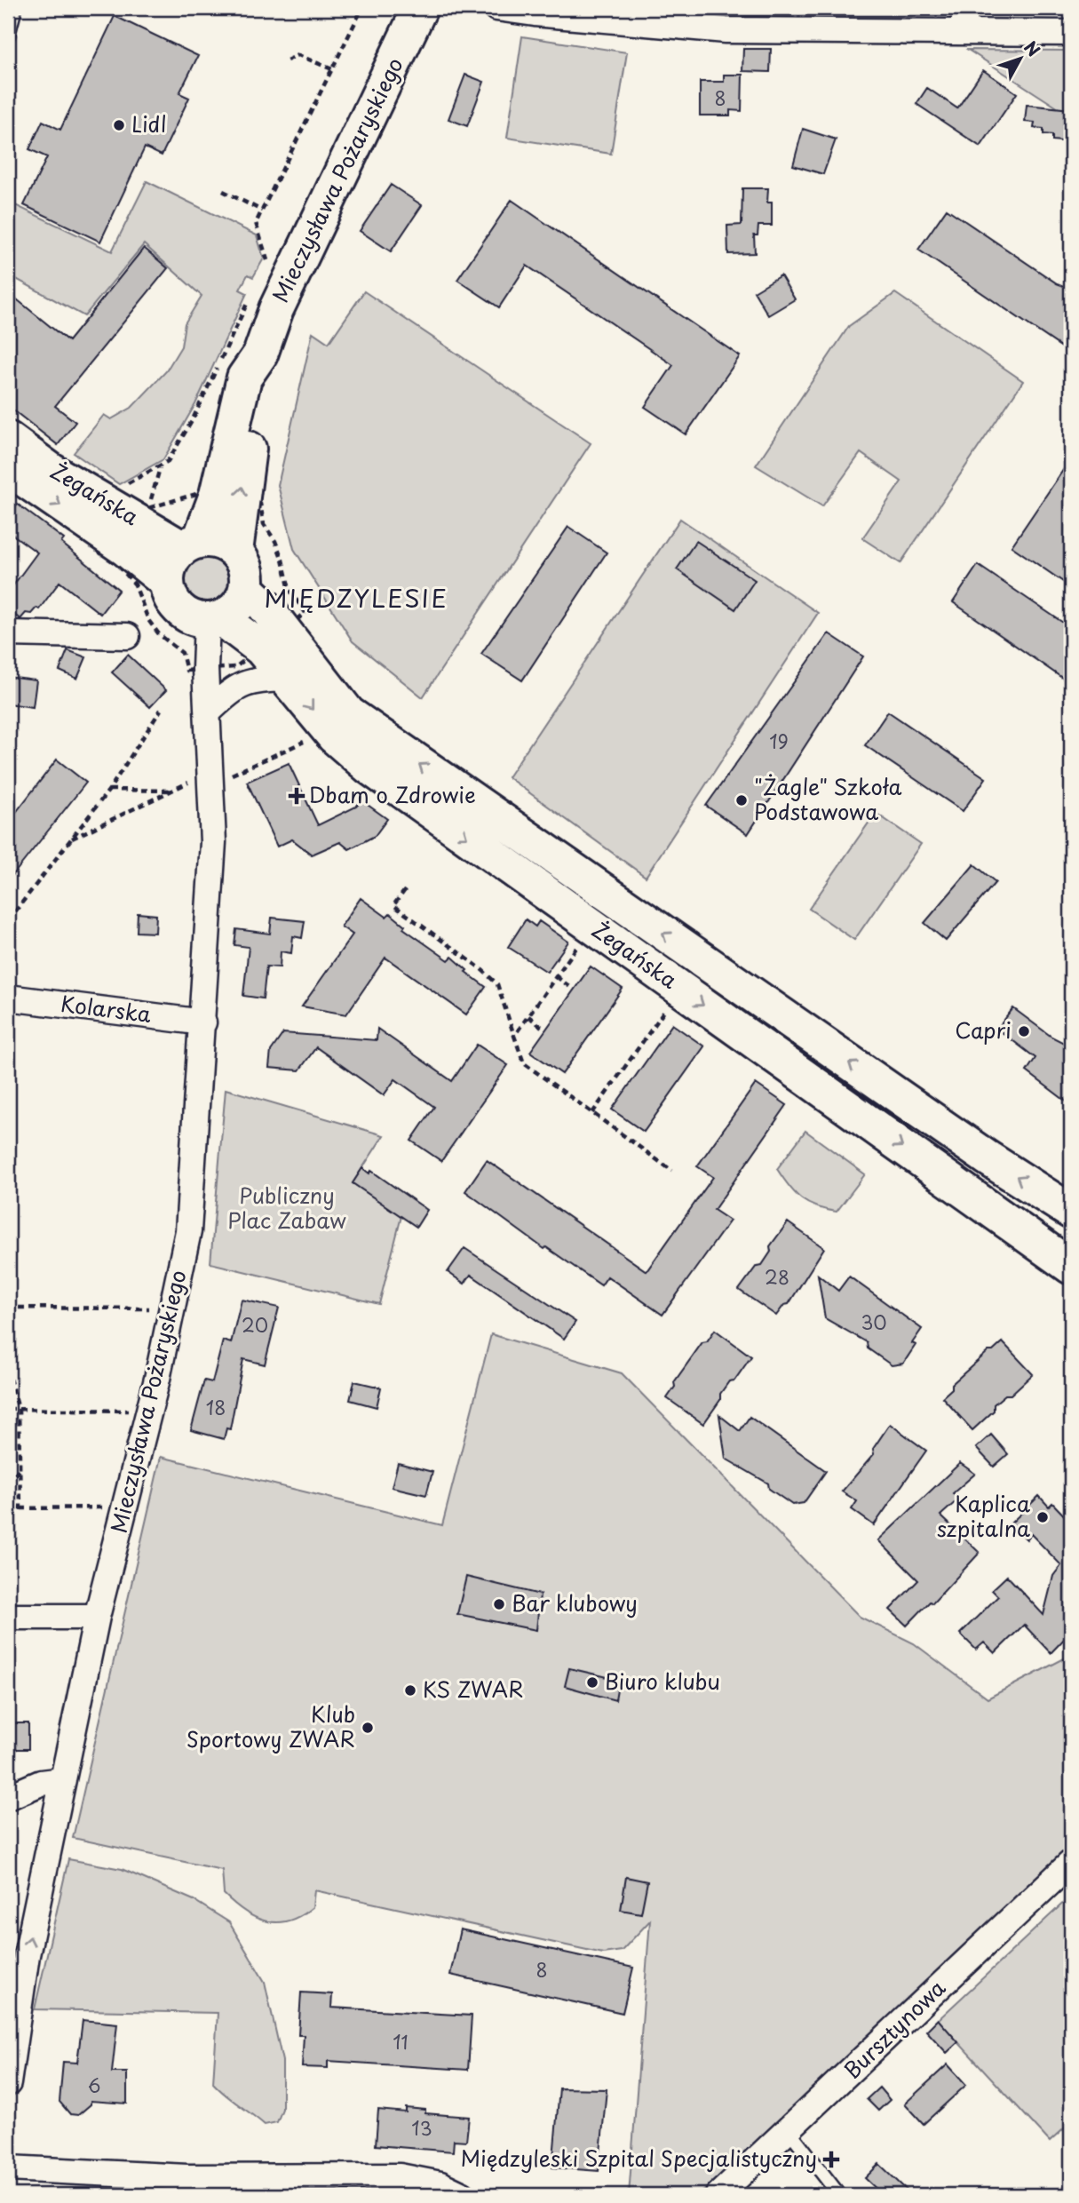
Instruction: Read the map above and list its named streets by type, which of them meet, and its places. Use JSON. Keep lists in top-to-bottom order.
{
  "streets": {
    "street": [
      "Mieczysława Pożaryskiego",
      "Żegańska",
      "Kolarska",
      "Bursztynowa"
    ]
  },
  "crossings": [
    ["Mieczysława Pożaryskiego", "Żegańska"],
    ["Mieczysława Pożaryskiego", "Kolarska"]
  ],
  "districts": ["MIĘDZYLESIE"],
  "parks": ["Publiczny Plac Zabaw"],
  "places": {
    "other": [
      "Lidl",
      "\"Żagle\" Szkoła Podstawowa",
      "Capri",
      "Kaplica szpitalna",
      "Bar klubowy",
      "Biuro klubu",
      "KS ZWAR",
      "Klub Sportowy ZWAR"
    ],
    "health": ["Dbam o Zdrowie", "Międzyleski Szpital Specjalistyczny"]
  },
  "house_numbers": [
    "8",
    "19",
    "28",
    "30",
    "20",
    "18",
    "8",
    "11",
    "6",
    "13"
  ],
  "north": "top right"
}
